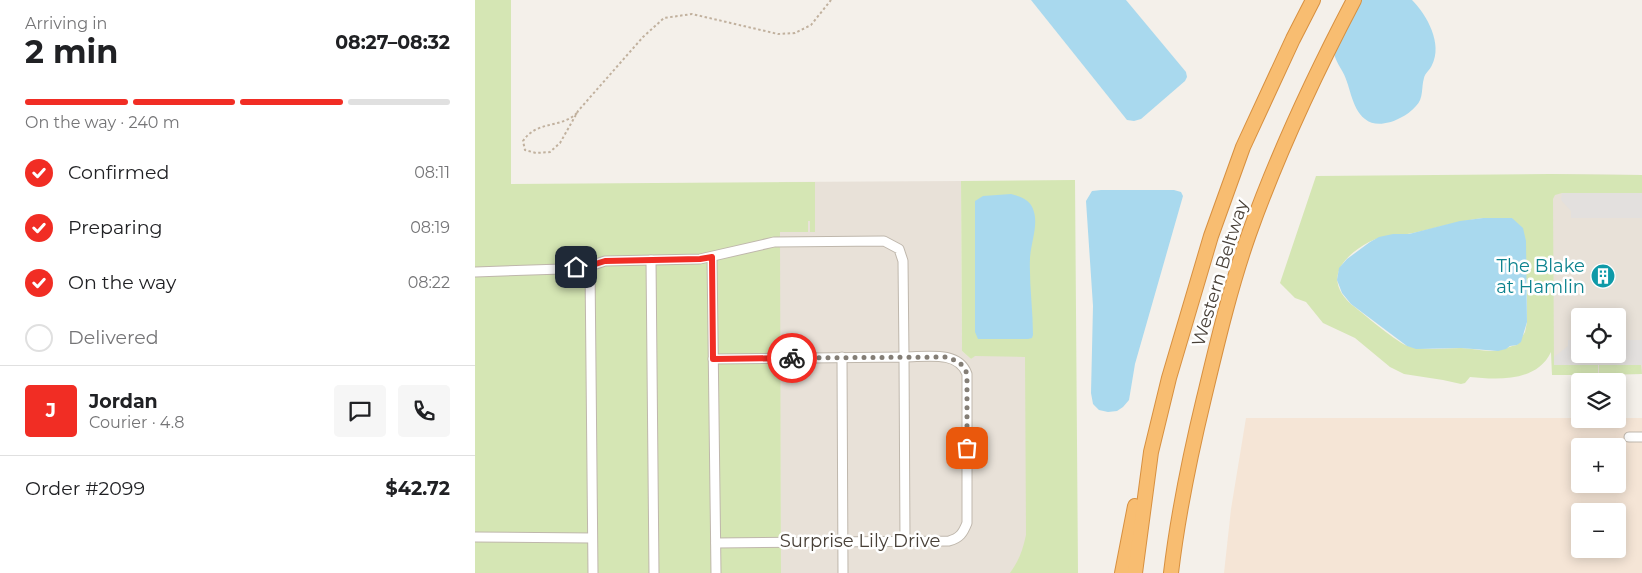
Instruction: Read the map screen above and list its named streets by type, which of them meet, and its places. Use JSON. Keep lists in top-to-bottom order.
{
  "streets": {
    "highway": ["Western Beltway"],
    "street": ["Surprise Lily Drive"]
  },
  "places": {
    "building": ["The Blake at Hamlin"]
  },
  "page": {
    "heading": ["2 min", "Arriving in", "08:27–08:32"],
    "panel": [
      "Jordan",
      "Courier · 4.8",
      "Order #2099",
      "$42.72"
    ],
    "bar": "On the way · 240 m",
    "list": [
      ["Confirmed", "08:11"],
      ["Preparing", "08:19"],
      ["On the way", "08:22"],
      "Delivered"
    ],
    "map_buttons": ["+", "−"],
    "round": "J"
  }
}
